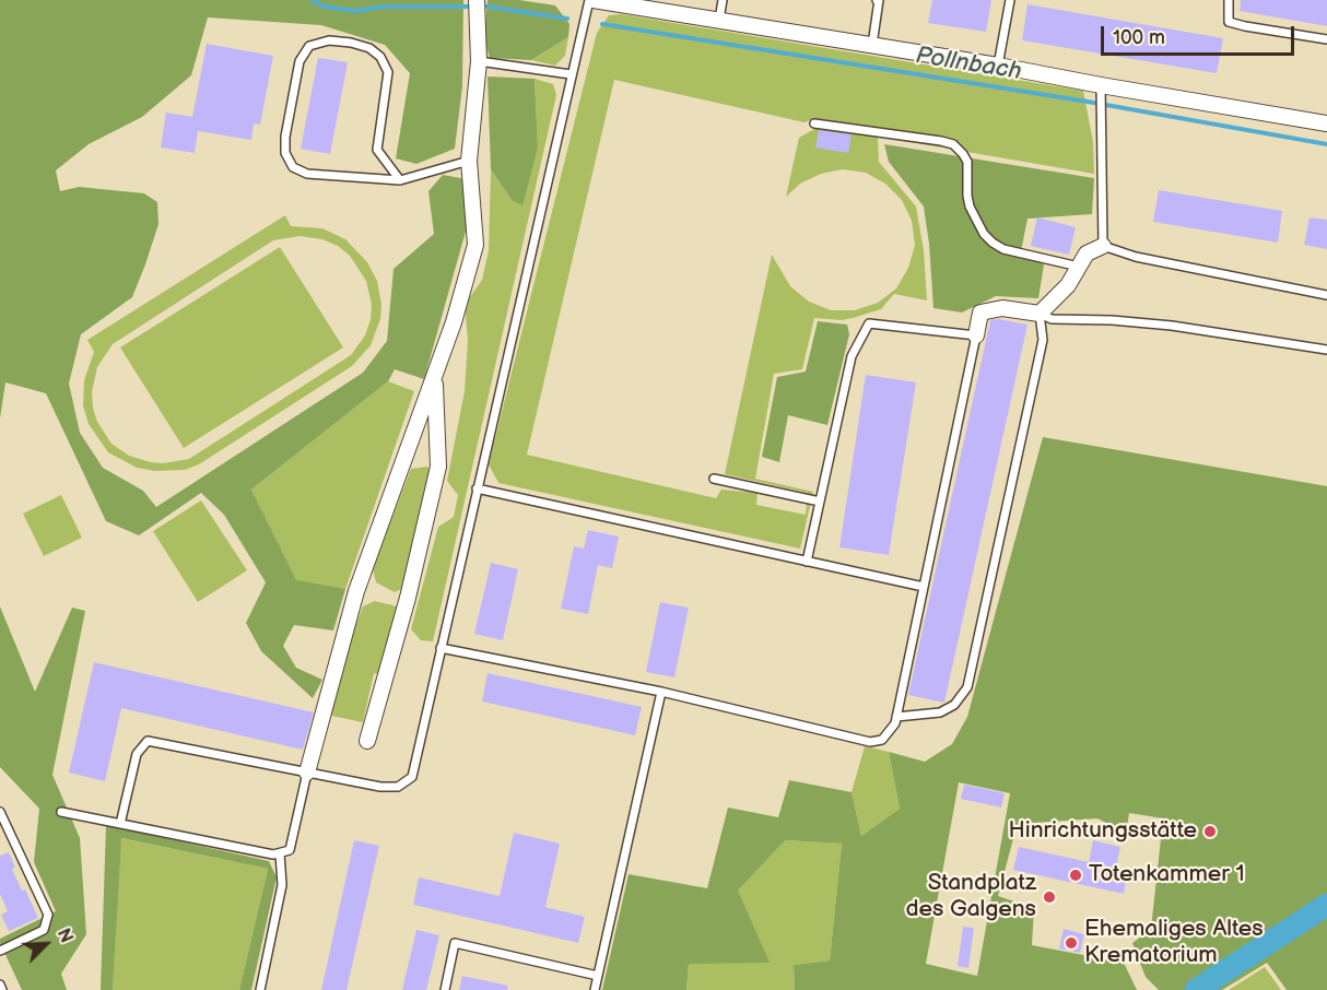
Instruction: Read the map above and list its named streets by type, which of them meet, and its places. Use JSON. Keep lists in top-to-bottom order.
{
  "water": ["Pollnbach"],
  "places": [
    "Hinrichtungsstätte",
    "Totenkammer 1",
    "Standplatz des Galgens",
    "Ehemaliges Altes Krematorium"
  ],
  "scale_bar": "100 m",
  "north": "top right"
}
